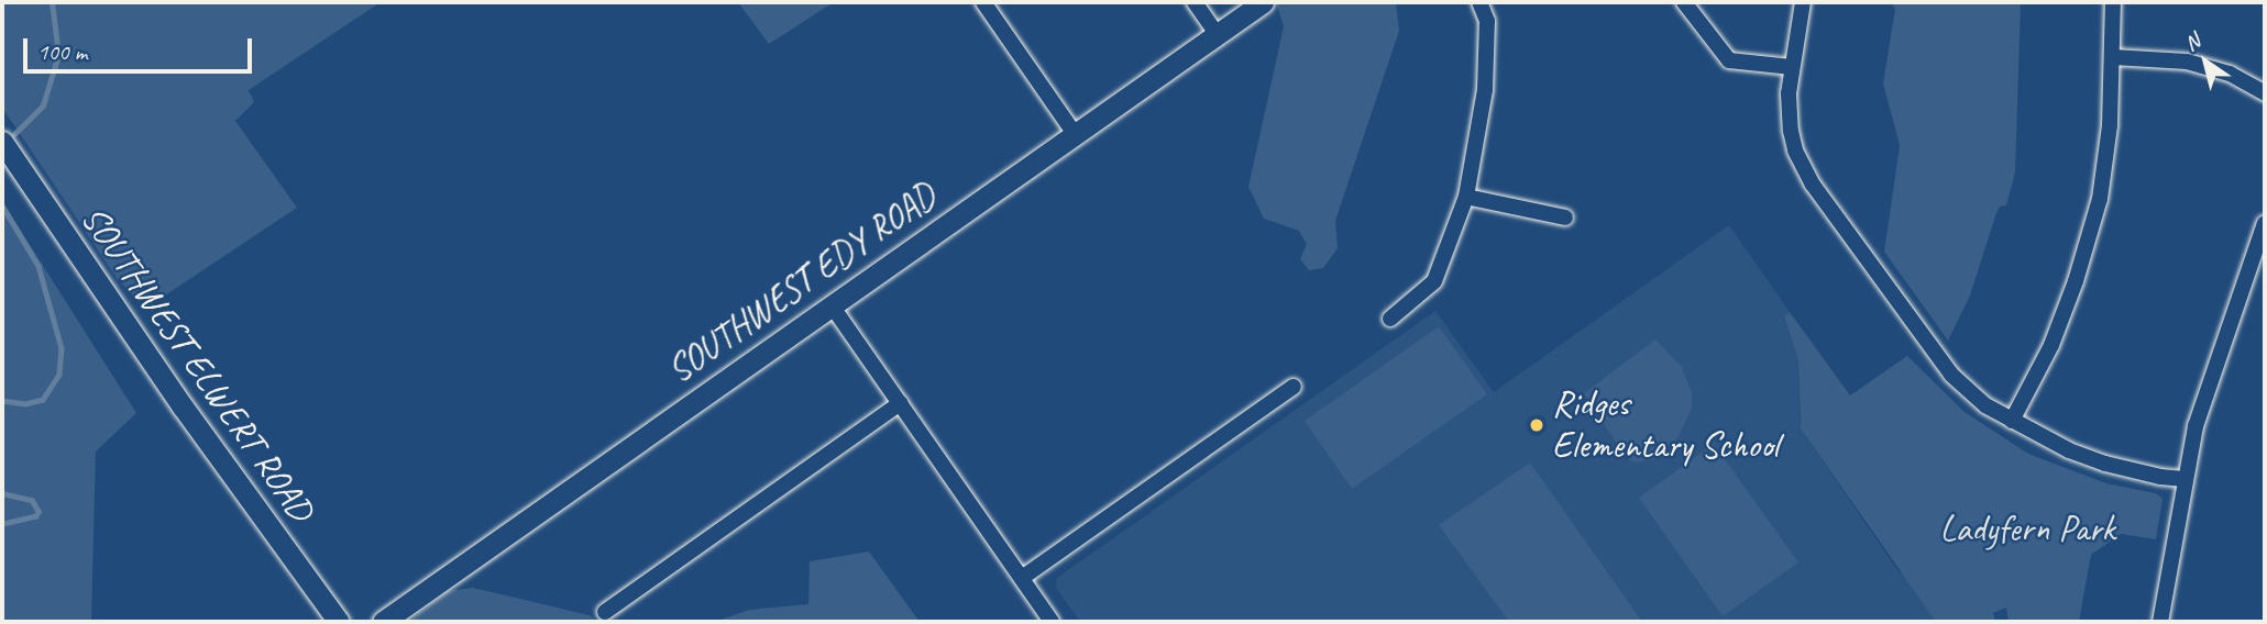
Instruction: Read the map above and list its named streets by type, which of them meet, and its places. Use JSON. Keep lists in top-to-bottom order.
{
  "streets": {
    "main road": ["SOUTHWEST EDY ROAD", "SOUTHWEST ELWERT ROAD"]
  },
  "parks": ["Ladyfern Park"],
  "places": ["Ridges Elementary School"],
  "scale_bar": "100 m",
  "north": "top left"
}
